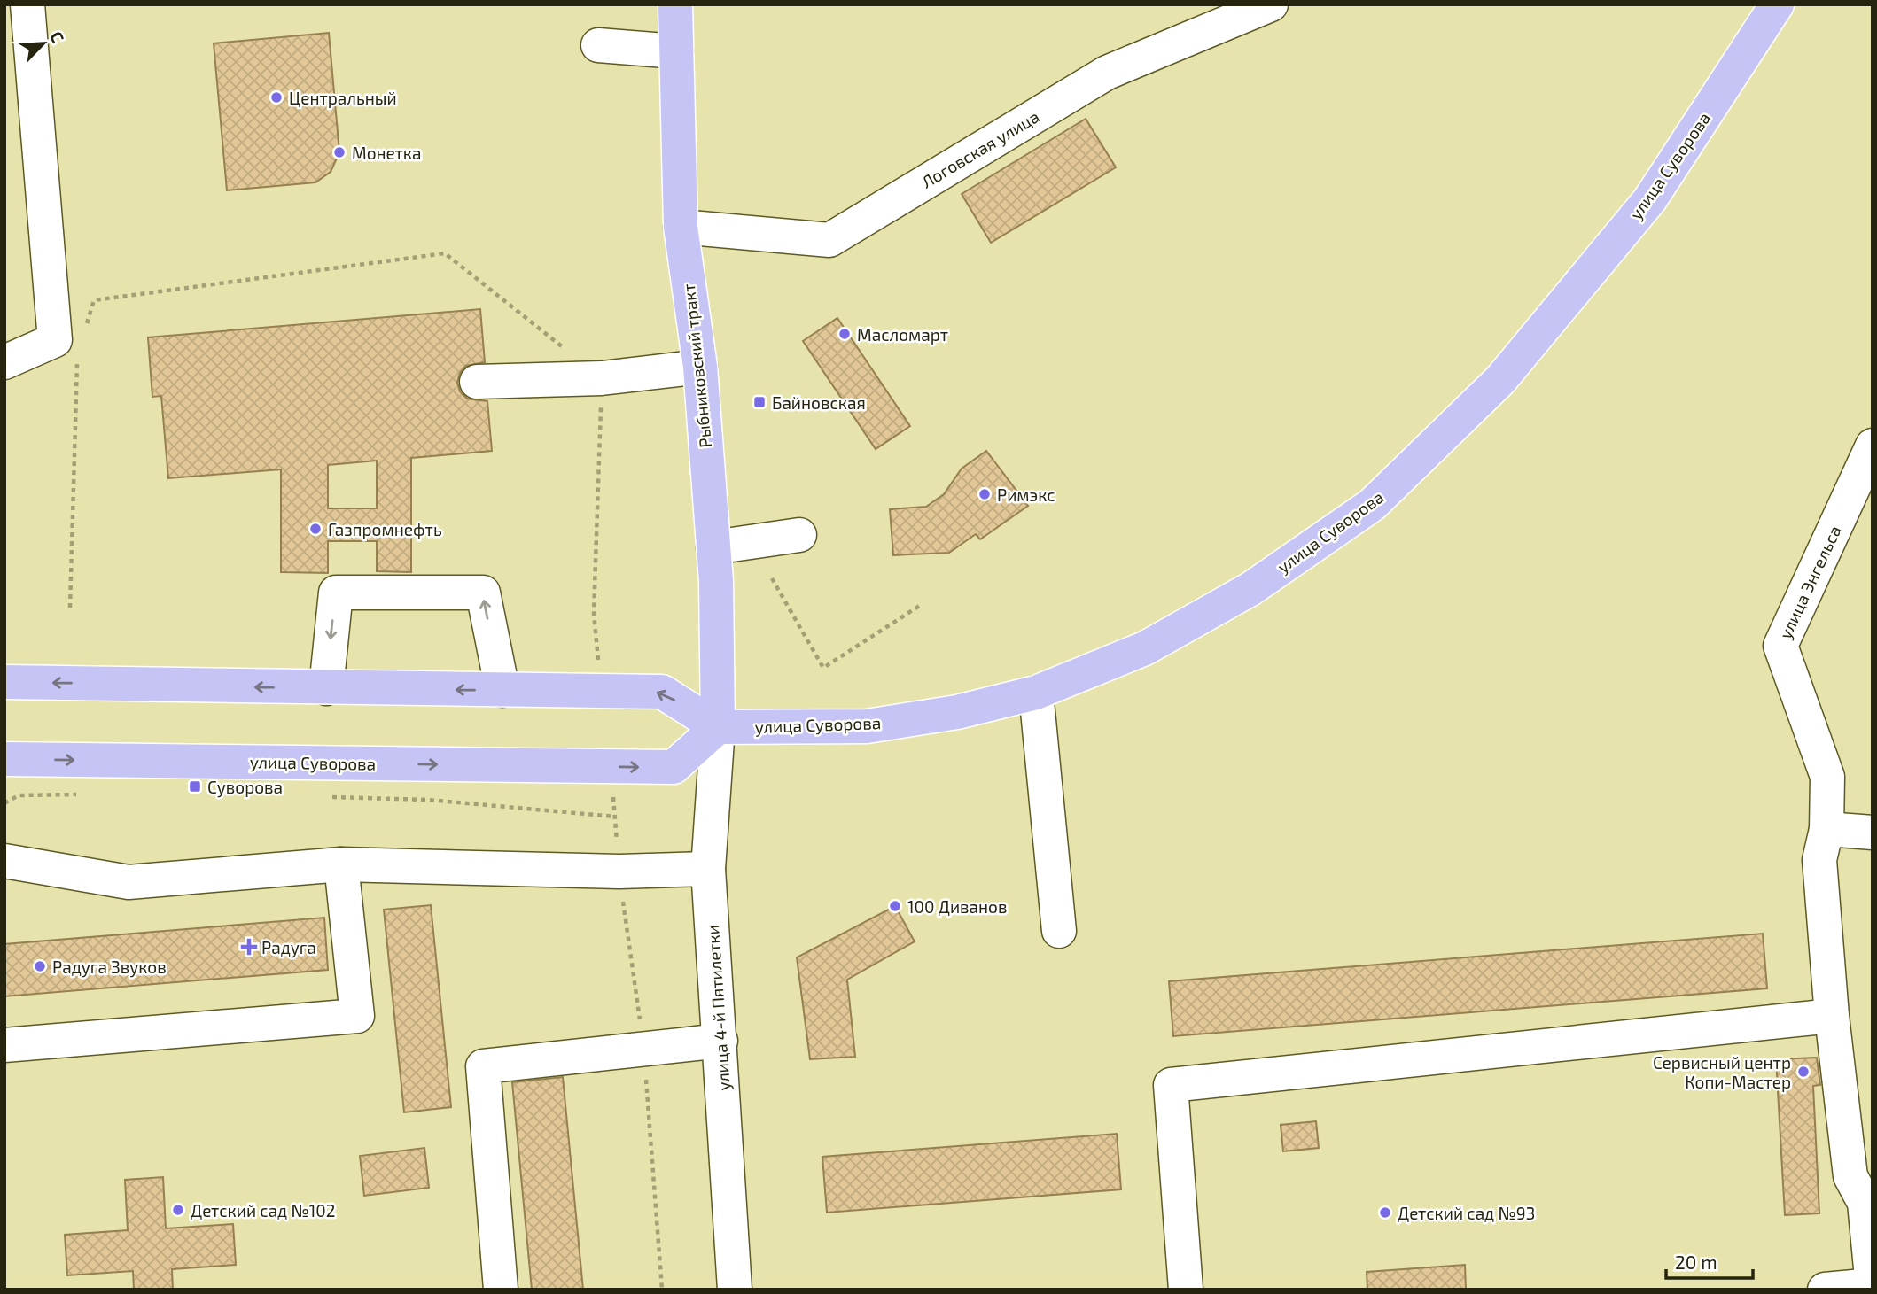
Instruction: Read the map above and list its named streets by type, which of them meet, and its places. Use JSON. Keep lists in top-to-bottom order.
{
  "streets": {
    "main road": ["улица Суворова", "Рыбниковский тракт"],
    "street": ["Логовская улица", "улица Энгельса", "улица 4-й Пятилетки"]
  },
  "crossings": [
    ["Логовская улица", "Рыбниковский тракт"],
    ["улица Суворова", "Рыбниковский тракт"],
    ["улица Суворова", "улица 4-й Пятилетки"],
    ["Рыбниковский тракт", "улица 4-й Пятилетки"]
  ],
  "places": {
    "other": [
      "Центральный",
      "Монетка",
      "Масломарт",
      "Римэкс",
      "Газпромнефть",
      "100 Диванов",
      "Радуга Звуков",
      "Сервисный центр Копи-Мастер",
      "Детский сад №102",
      "Детский сад №93"
    ],
    "transit": ["Байновская", "Суворова"],
    "health": ["Радуга"]
  },
  "scale_bar": "20 m",
  "north": "top right"
}
